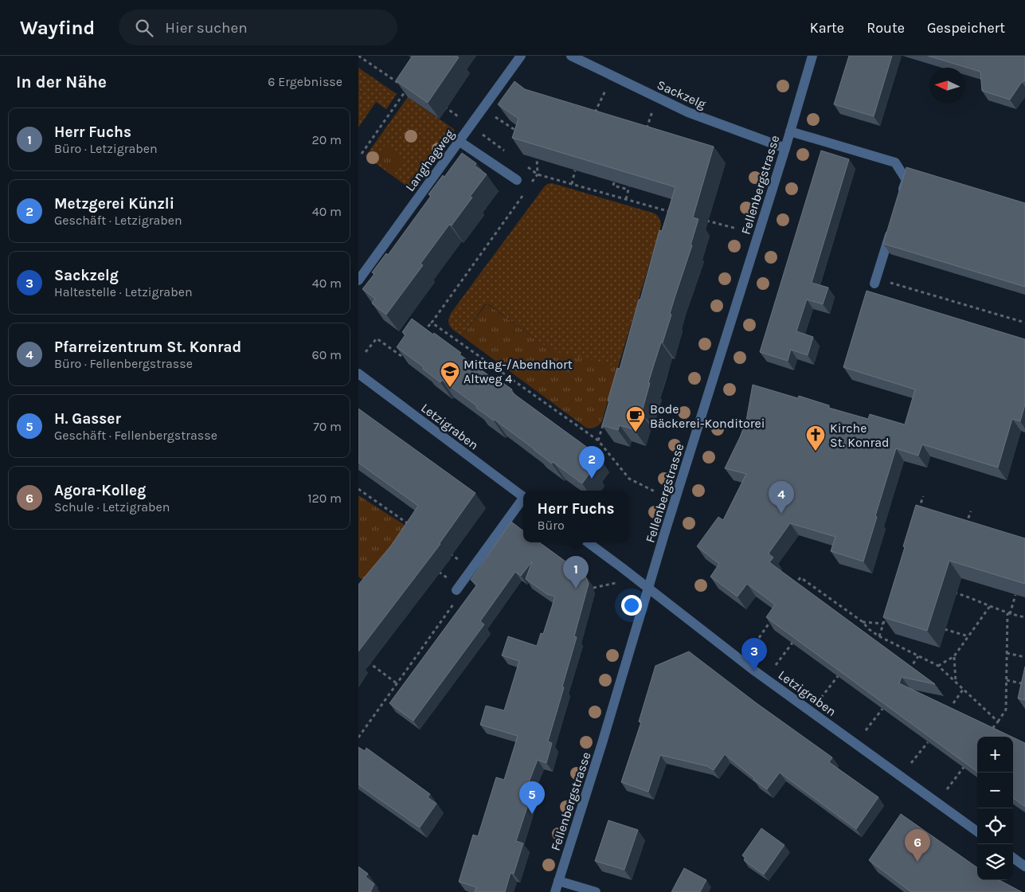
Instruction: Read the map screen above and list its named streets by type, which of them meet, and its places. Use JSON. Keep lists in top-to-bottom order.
{
  "streets": {
    "street": [
      "Sackzelg",
      "Langhagweg",
      "Fellenbergstrasse",
      "Letzigraben"
    ]
  },
  "crossings": [
    ["Sackzelg", "Fellenbergstrasse"],
    ["Fellenbergstrasse", "Letzigraben"]
  ],
  "places": {
    "school or university": ["Mittag-/Abendhort Altweg 4"],
    "cafe": ["Bode Bäckerei-Konditorei"],
    "church": ["Kirche St. Konrad"]
  },
  "north": "left",
  "page": {
    "header": "Wayfind",
    "search": "Hier suchen",
    "nav": ["Karte", "Route", "Gespeichert"],
    "heading": ["In der Nähe", "6 Ergebnisse"],
    "list": [
      {
        "mark": "1",
        "name": "Herr Fuchs",
        "note": "Büro · Letzigraben",
        "value": "20 m"
      },
      {
        "mark": "2",
        "name": "Metzgerei Künzli",
        "note": "Geschäft · Letzigraben",
        "value": "40 m"
      },
      {
        "mark": "3",
        "name": "Sackzelg",
        "note": "Haltestelle · Letzigraben",
        "value": "40 m"
      },
      {
        "mark": "4",
        "name": "Pfarreizentrum St. Konrad",
        "note": "Büro · Fellenbergstrasse",
        "value": "60 m"
      },
      {
        "mark": "5",
        "name": "H. Gasser",
        "note": "Geschäft · Fellenbergstrasse",
        "value": "70 m"
      },
      {
        "mark": "6",
        "name": "Agora-Kolleg",
        "note": "Schule · Letzigraben",
        "value": "120 m"
      }
    ],
    "pins": [
      "2",
      "4",
      "1",
      "3",
      "5",
      "6"
    ],
    "popup": ["Herr Fuchs", "Büro"],
    "map_buttons": ["+", "−"]
  }
}
